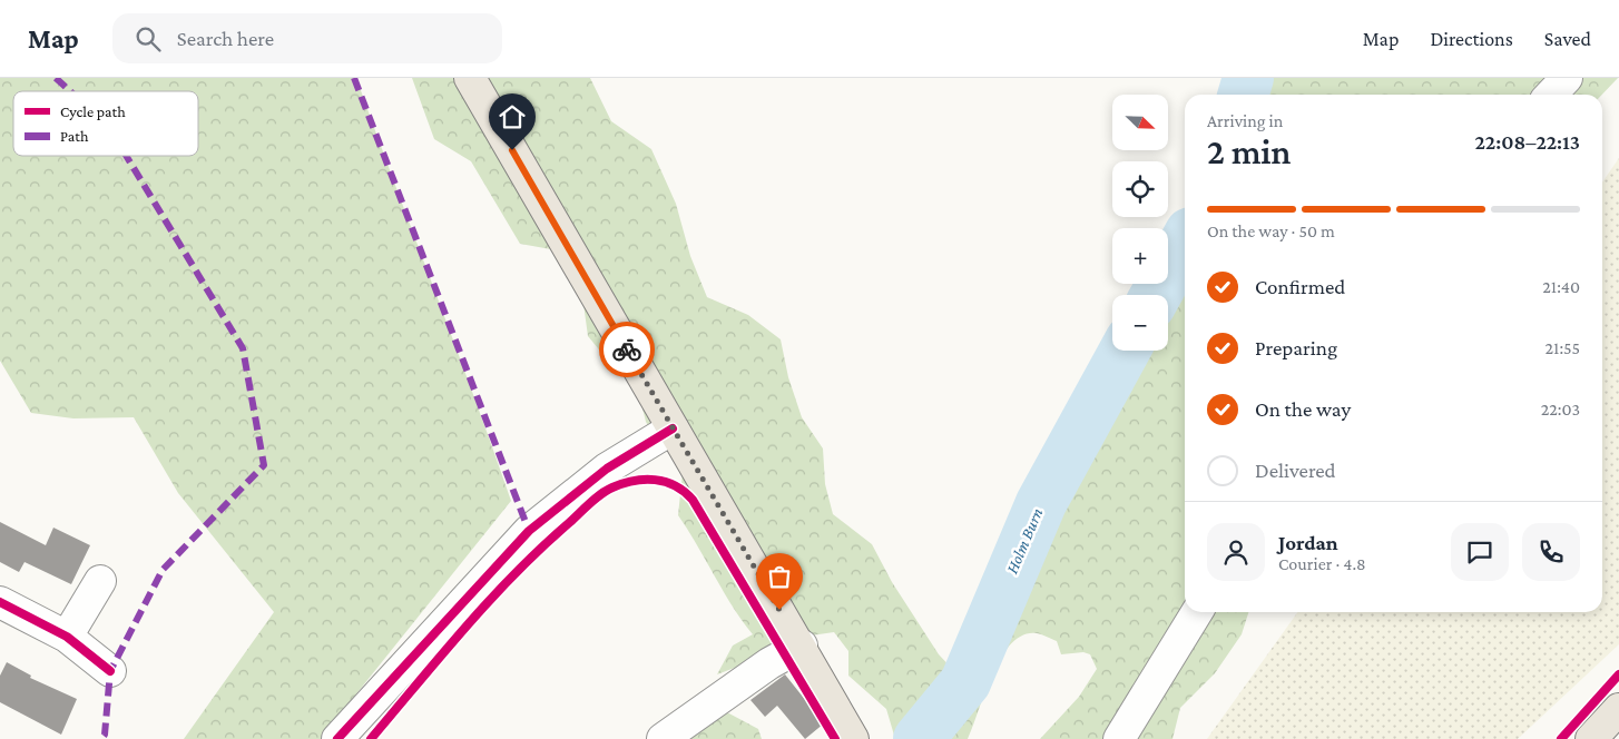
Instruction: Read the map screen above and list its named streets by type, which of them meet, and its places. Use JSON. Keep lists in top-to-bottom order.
{
  "water": ["Holm Burn"],
  "legend": ["Cycle path", "Path"],
  "north": "bottom right",
  "page": {
    "header": "Map",
    "search": "Search here",
    "nav": ["Map", "Directions", "Saved"],
    "map_buttons": ["+", "−"],
    "heading": ["2 min", "Arriving in", "22:08–22:13"],
    "panel": ["Jordan", "Courier · 4.8"],
    "bar": "On the way · 50 m",
    "list": [
      ["Confirmed", "21:40"],
      ["Preparing", "21:55"],
      ["On the way", "22:03"],
      "Delivered"
    ]
  }
}
